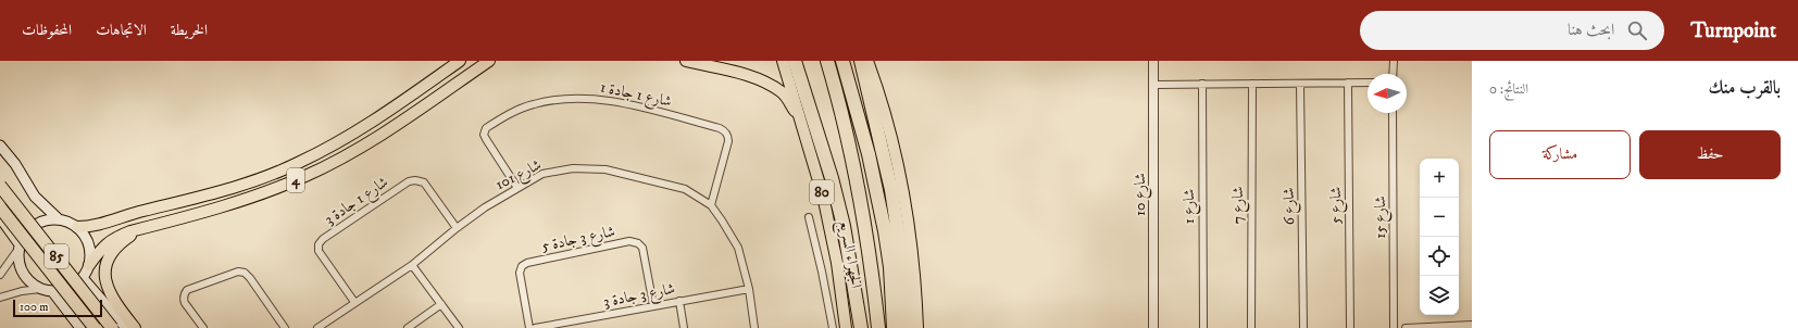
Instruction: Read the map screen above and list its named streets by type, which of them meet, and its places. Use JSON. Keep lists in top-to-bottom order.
{
  "streets": {
    "highway": ["الجهراء السريع", "85"],
    "main road": ["4", "80"],
    "street": [
      "شارع 1 جادة 1",
      "شارع 101",
      "شارع 10",
      "شارع 1 جادة 3",
      "شارع 7",
      "شارع 5",
      "شارع 1",
      "شارع 6",
      "شارع 15",
      "شارع 3 جادة 5",
      "شارع 3 جادة 3"
    ]
  },
  "crossings": [
    ["شارع 1 جادة 1", "شارع 101"],
    ["شارع 101", "شارع 1 جادة 3"],
    ["شارع 101", "شارع 3 جادة 3"],
    ["شارع 3 جادة 5", "شارع 3 جادة 3"]
  ],
  "scale_bar": "100 m",
  "north": "left",
  "page": {
    "header": "Turnpoint",
    "search": "ابحث هنا",
    "nav": ["الخريطة", "الاتجاهات", "المحفوظات"],
    "heading": ["بالقرب منك", "النتائج: 0"],
    "buttons": ["حفظ", "مشاركة"],
    "map_buttons": ["+", "−"],
    "scale": "100 m"
  }
}
